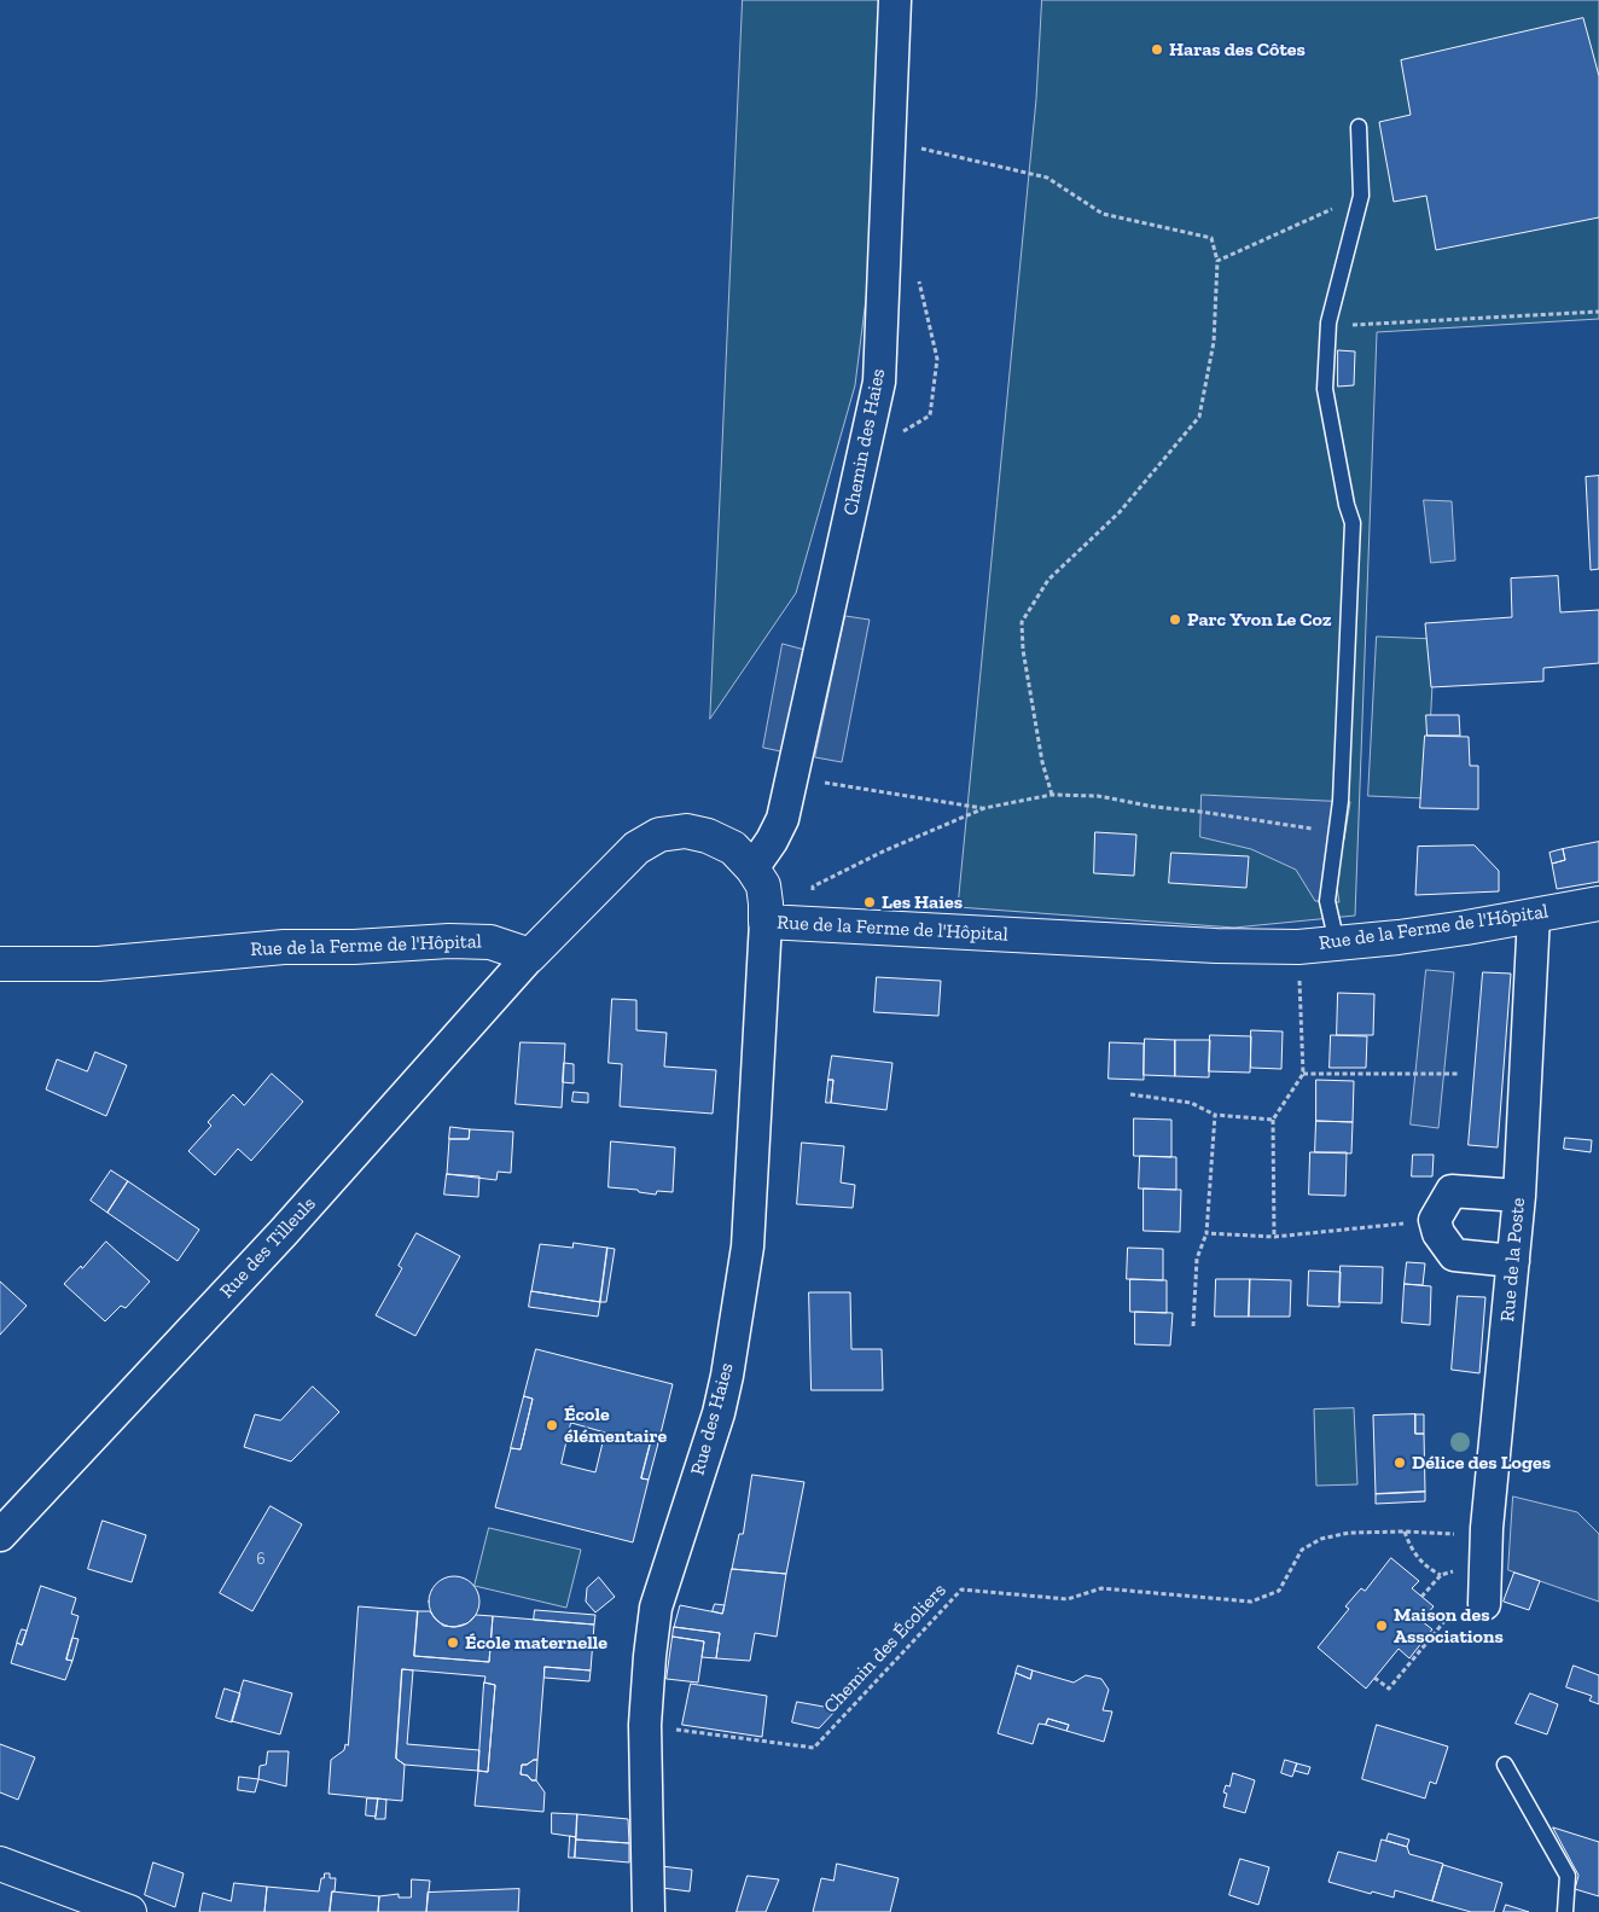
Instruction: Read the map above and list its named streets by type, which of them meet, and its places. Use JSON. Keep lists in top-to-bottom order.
{
  "streets": {
    "street": [
      "Chemin des Haies",
      "Rue de la Ferme de l'Hôpital",
      "Rue des Tilleuls",
      "Rue de la Poste",
      "Rue des Haies"
    ],
    "path": ["Chemin des Écoliers"]
  },
  "crossings": [
    ["Chemin des Haies", "Rue de la Ferme de l'Hôpital"],
    ["Rue de la Ferme de l'Hôpital", "Rue des Tilleuls"],
    ["Rue de la Ferme de l'Hôpital", "Rue de la Poste"],
    ["Rue de la Ferme de l'Hôpital", "Rue des Haies"],
    ["Rue de la Poste", "Chemin des Écoliers"],
    ["Rue des Haies", "Chemin des Écoliers"]
  ],
  "places": [
    "Haras des Côtes",
    "Parc Yvon Le Coz",
    "Les Haies",
    "École élémentaire",
    "Délice des Loges",
    "Maison des Associations",
    "École maternelle"
  ],
  "house_numbers": ["6"]
}
